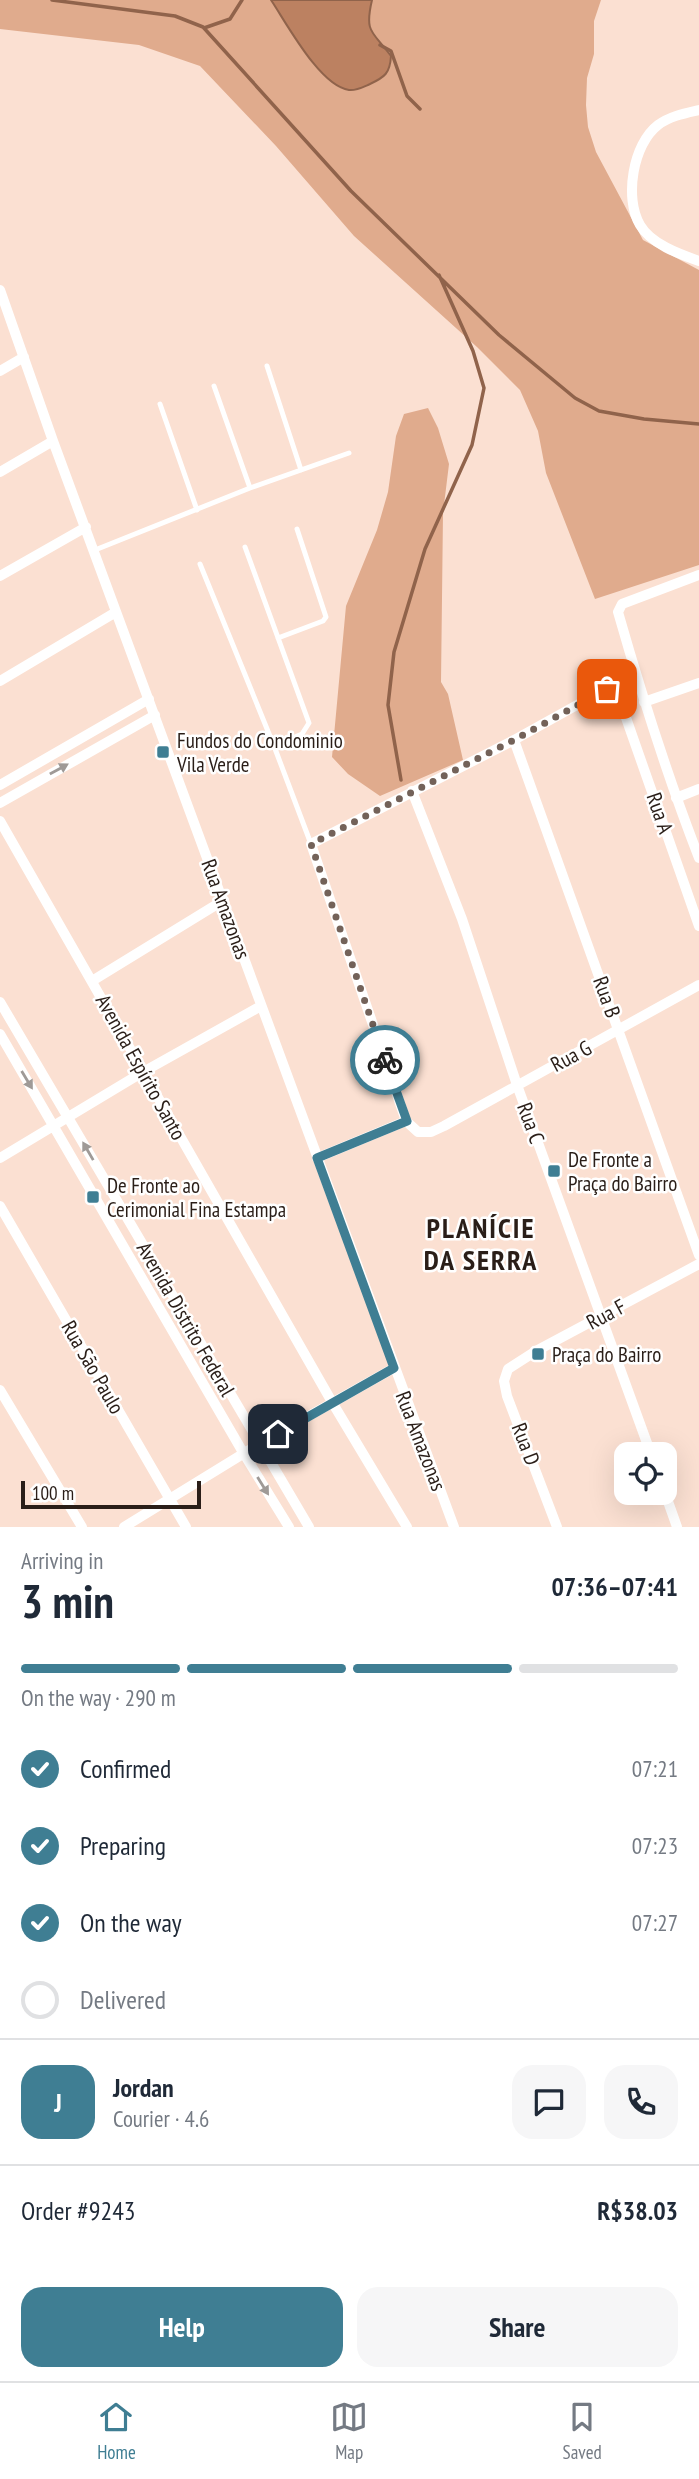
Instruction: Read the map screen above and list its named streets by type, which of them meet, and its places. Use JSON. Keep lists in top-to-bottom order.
{
  "streets": {
    "street": [
      "Rua A",
      "Rua Amazonas",
      "Rua B",
      "Rua G",
      "Avenida Espírito Santo",
      "Rua C",
      "Rua F",
      "Avenida Distrito Federal",
      "Rua São Paulo",
      "Rua D"
    ]
  },
  "crossings": [
    ["Rua B", "Rua G"],
    ["Rua G", "Rua C"],
    ["Rua C", "Rua F"],
    ["Rua F", "Rua D"]
  ],
  "districts": ["PLANÍCIE DA SERRA"],
  "places": {
    "transit": [
      "Fundos do Condominio Vila Verde",
      "De Fronte a Praça do Bairro",
      "De Fronte ao Cerimonial Fina Estampa",
      "Praça do Bairro"
    ]
  },
  "scale_bar": "100 m",
  "page": {
    "scale": "100 m",
    "heading": ["3 min", "Arriving in", "07:36–07:41"],
    "panel": [
      "Jordan",
      "Courier · 4.6",
      "Order #9243",
      "R$38.03"
    ],
    "bar": "On the way · 290 m",
    "list": [
      ["Confirmed", "07:21"],
      ["Preparing", "07:23"],
      ["On the way", "07:27"],
      "Delivered"
    ],
    "round": "J",
    "buttons": ["Help", "Share"],
    "tabs": ["Home", "Map", "Saved"]
  }
}
